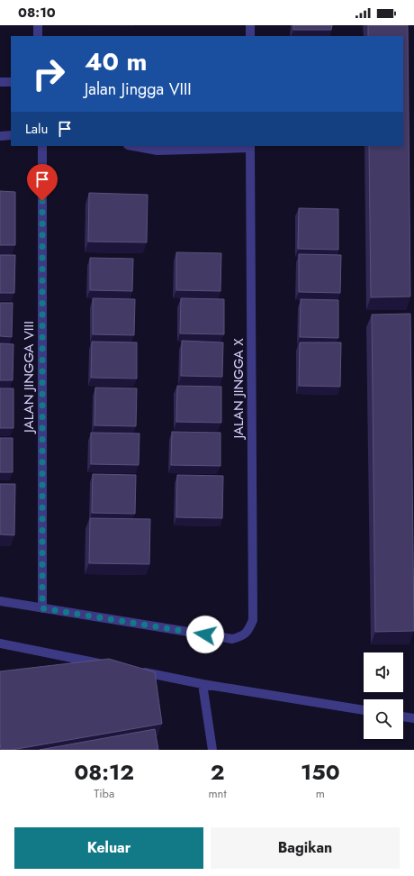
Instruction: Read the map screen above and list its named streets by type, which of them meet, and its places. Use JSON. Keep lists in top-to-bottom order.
{
  "streets": {
    "street": ["JALAN JINGGA VIII", "JALAN JINGGA X"]
  },
  "crossings": [
    ["JALAN JINGGA VIII", "JALAN JINGGA X"]
  ],
  "page": {
    "status": "08:10",
    "turn": ["40 m", "Jalan Jingga VIII"],
    "then": "Lalu",
    "eta": [
      "08:12",
      "Tiba",
      "2",
      "mnt",
      "150",
      "m"
    ],
    "buttons": ["Keluar", "Bagikan"]
  }
}
